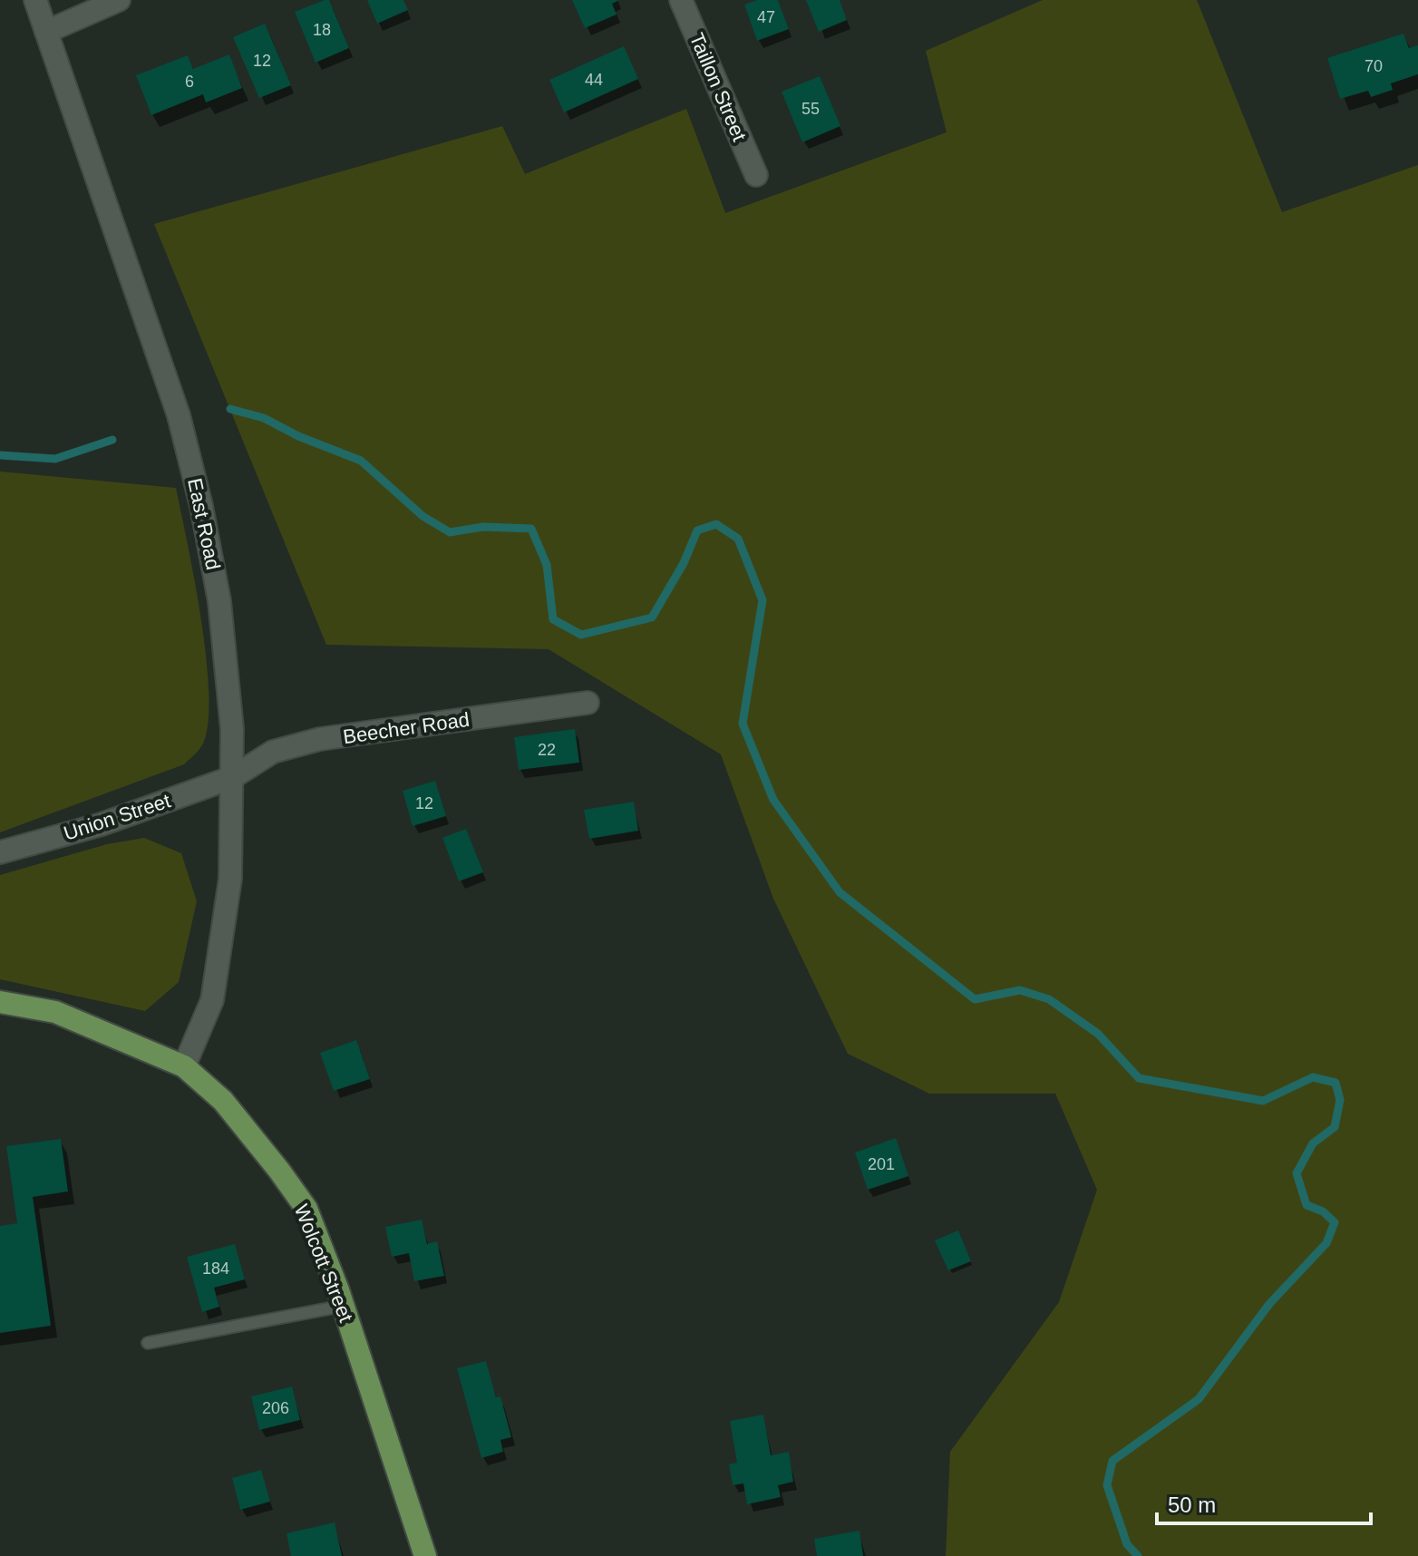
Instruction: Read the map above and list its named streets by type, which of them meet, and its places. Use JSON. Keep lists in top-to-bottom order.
{
  "streets": {
    "main road": ["Wolcott Street"],
    "street": [
      "Taillon Street",
      "East Road",
      "Beecher Road",
      "Union Street"
    ]
  },
  "crossings": [
    ["East Road", "Beecher Road"],
    ["East Road", "Union Street"],
    ["East Road", "Wolcott Street"],
    ["Beecher Road", "Union Street"]
  ],
  "house_numbers": [
    "47",
    "18",
    "12",
    "70",
    "44",
    "6",
    "55",
    "22",
    "12",
    "201",
    "184",
    "206"
  ],
  "scale_bar": "50 m"
}
